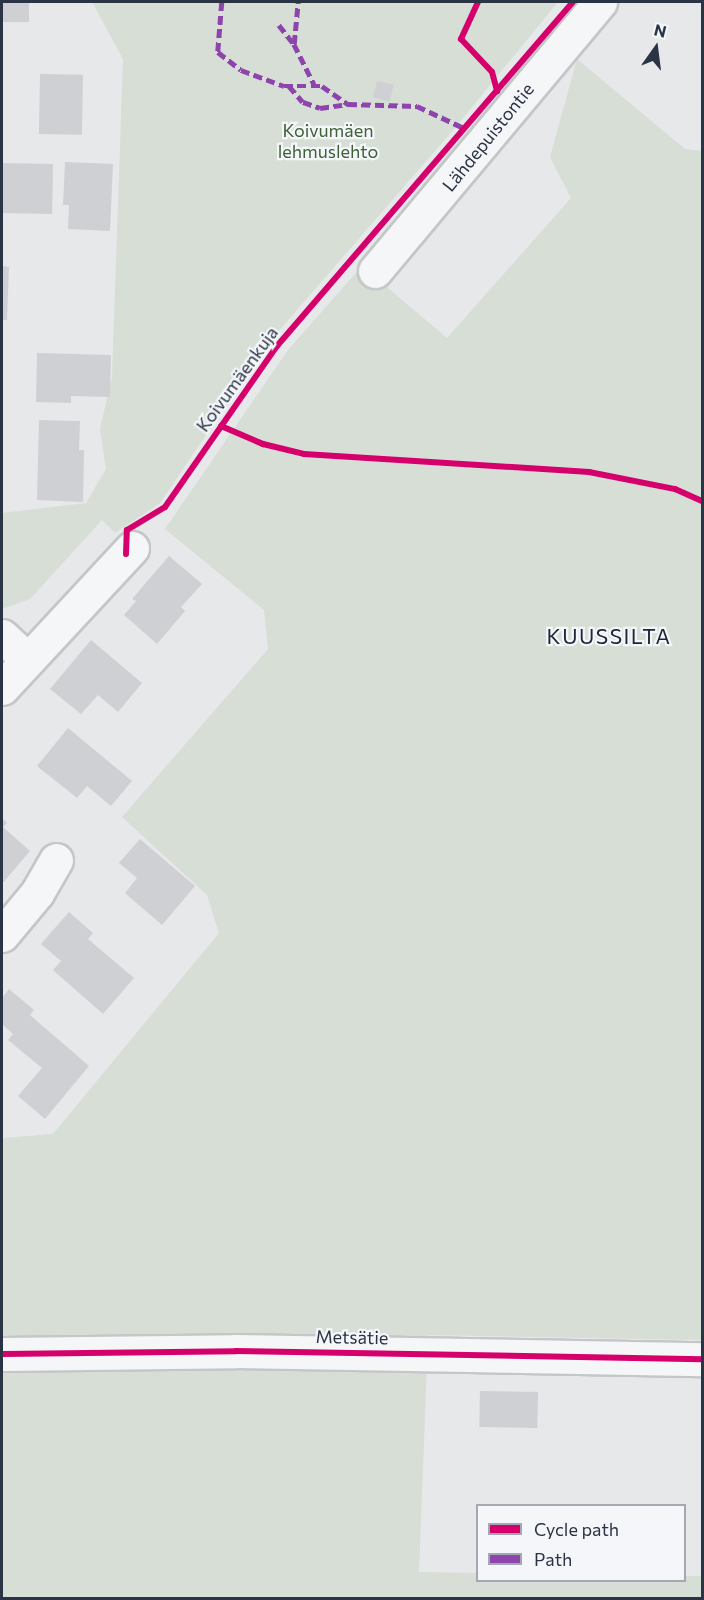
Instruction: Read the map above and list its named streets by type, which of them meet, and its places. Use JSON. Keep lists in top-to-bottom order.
{
  "streets": {
    "street": ["Lähdepuistontie", "Metsätie"],
    "cycle path": ["Koivumäenkuja"]
  },
  "districts": ["KUUSSILTA"],
  "parks": ["Koivumäen lehmuslehto"],
  "legend": ["Cycle path", "Path"],
  "north": "top"
}
